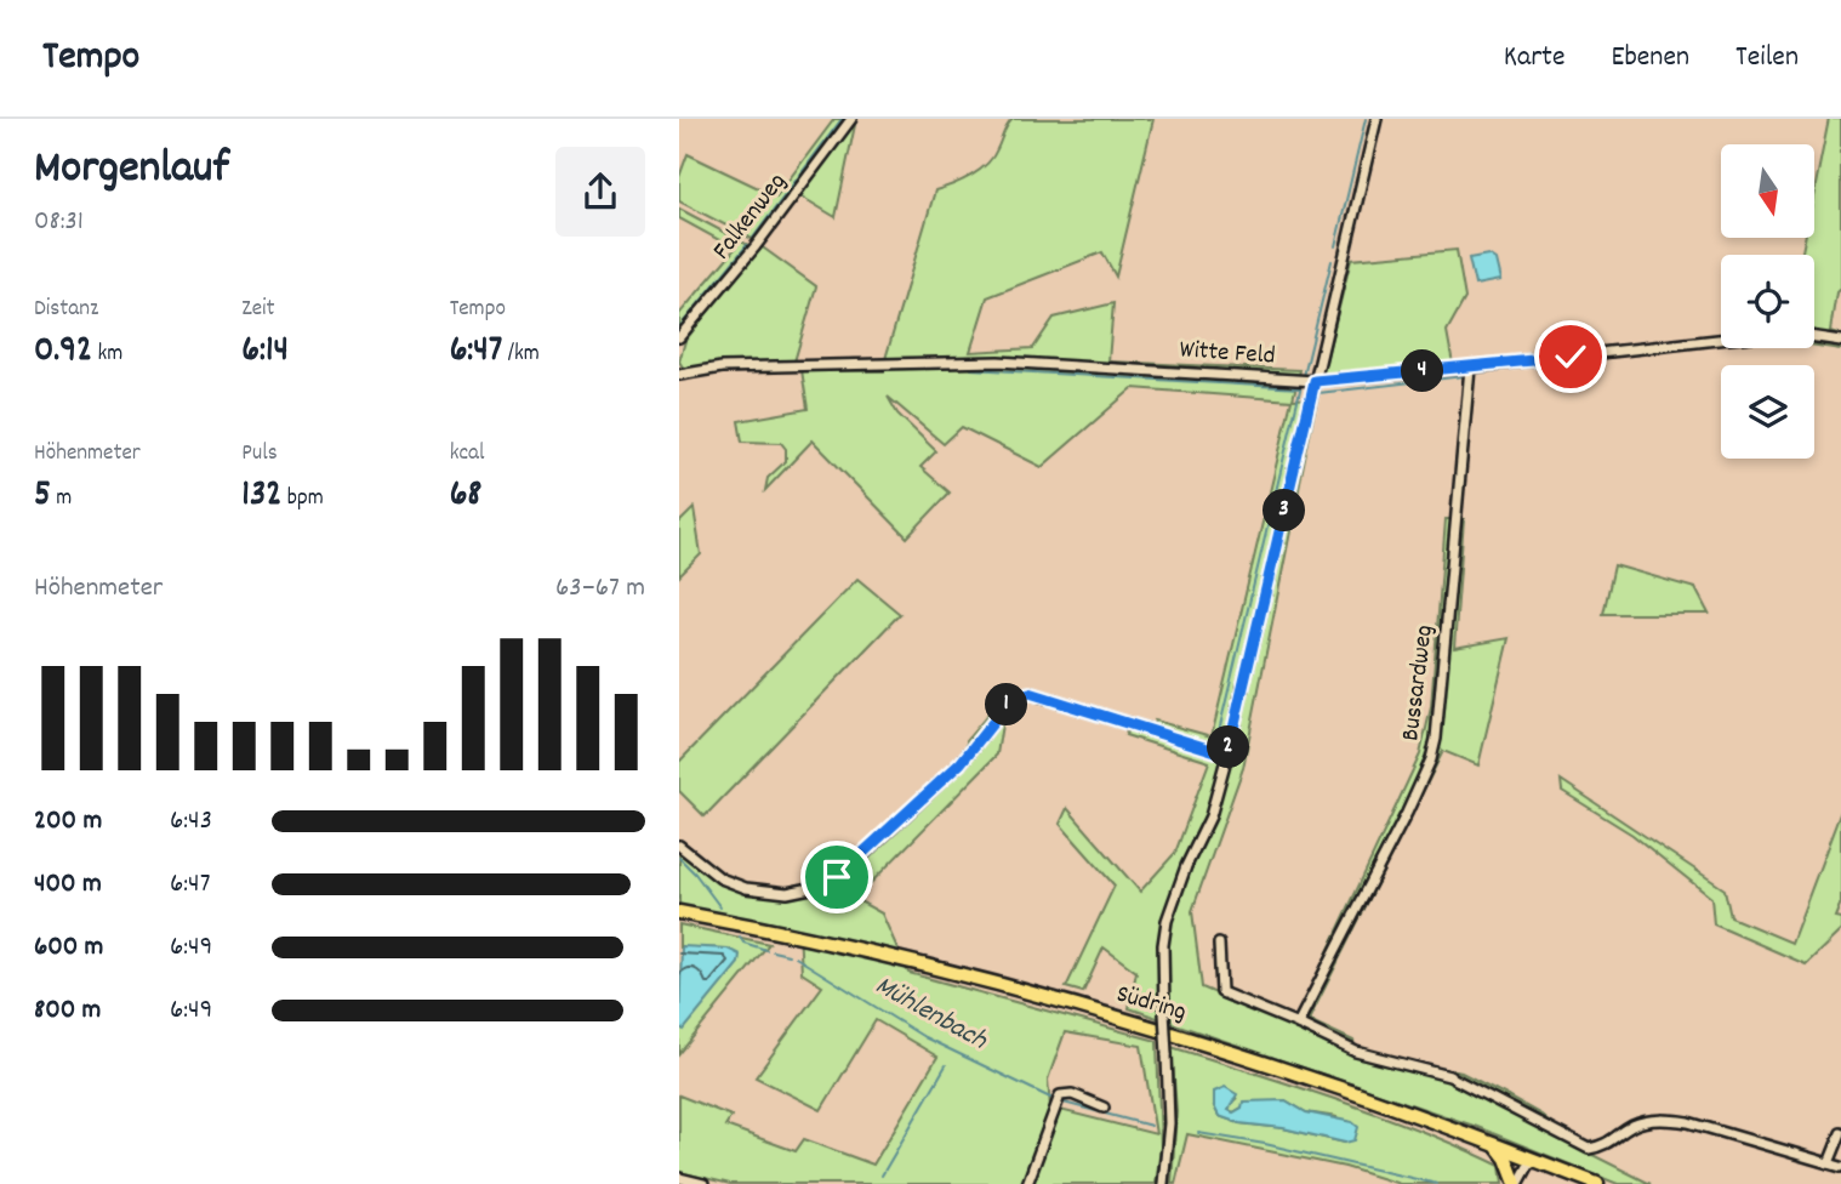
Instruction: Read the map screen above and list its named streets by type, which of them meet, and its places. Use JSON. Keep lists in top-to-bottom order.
{
  "streets": {
    "main road": ["Südring"],
    "street": ["Falkenweg", "Witte Feld", "Bussardweg"]
  },
  "crossings": [
    ["Witte Feld", "Bussardweg"]
  ],
  "water": ["Mühlenbach"],
  "north": "bottom",
  "page": {
    "header": "Tempo",
    "nav": ["Karte", "Ebenen", "Teilen"],
    "heading": ["Morgenlauf", "08:31"],
    "stats": [
      ["Distanz", "0.92 km"],
      ["Zeit", "6:14"],
      ["Tempo", "6:47 /km"],
      ["Höhenmeter", "5 m"],
      ["Puls", "132 bpm"],
      ["kcal", "68"]
    ],
    "pins": [
      "4",
      "3",
      "1",
      "2"
    ],
    "chart": ["Höhenmeter", "63–67 m"],
    "list": [
      {
        "name": "200 m",
        "note": "6:43"
      },
      {
        "name": "400 m",
        "note": "6:47"
      },
      {
        "name": "600 m",
        "note": "6:49"
      },
      {
        "name": "800 m",
        "note": "6:49"
      }
    ]
  }
}
